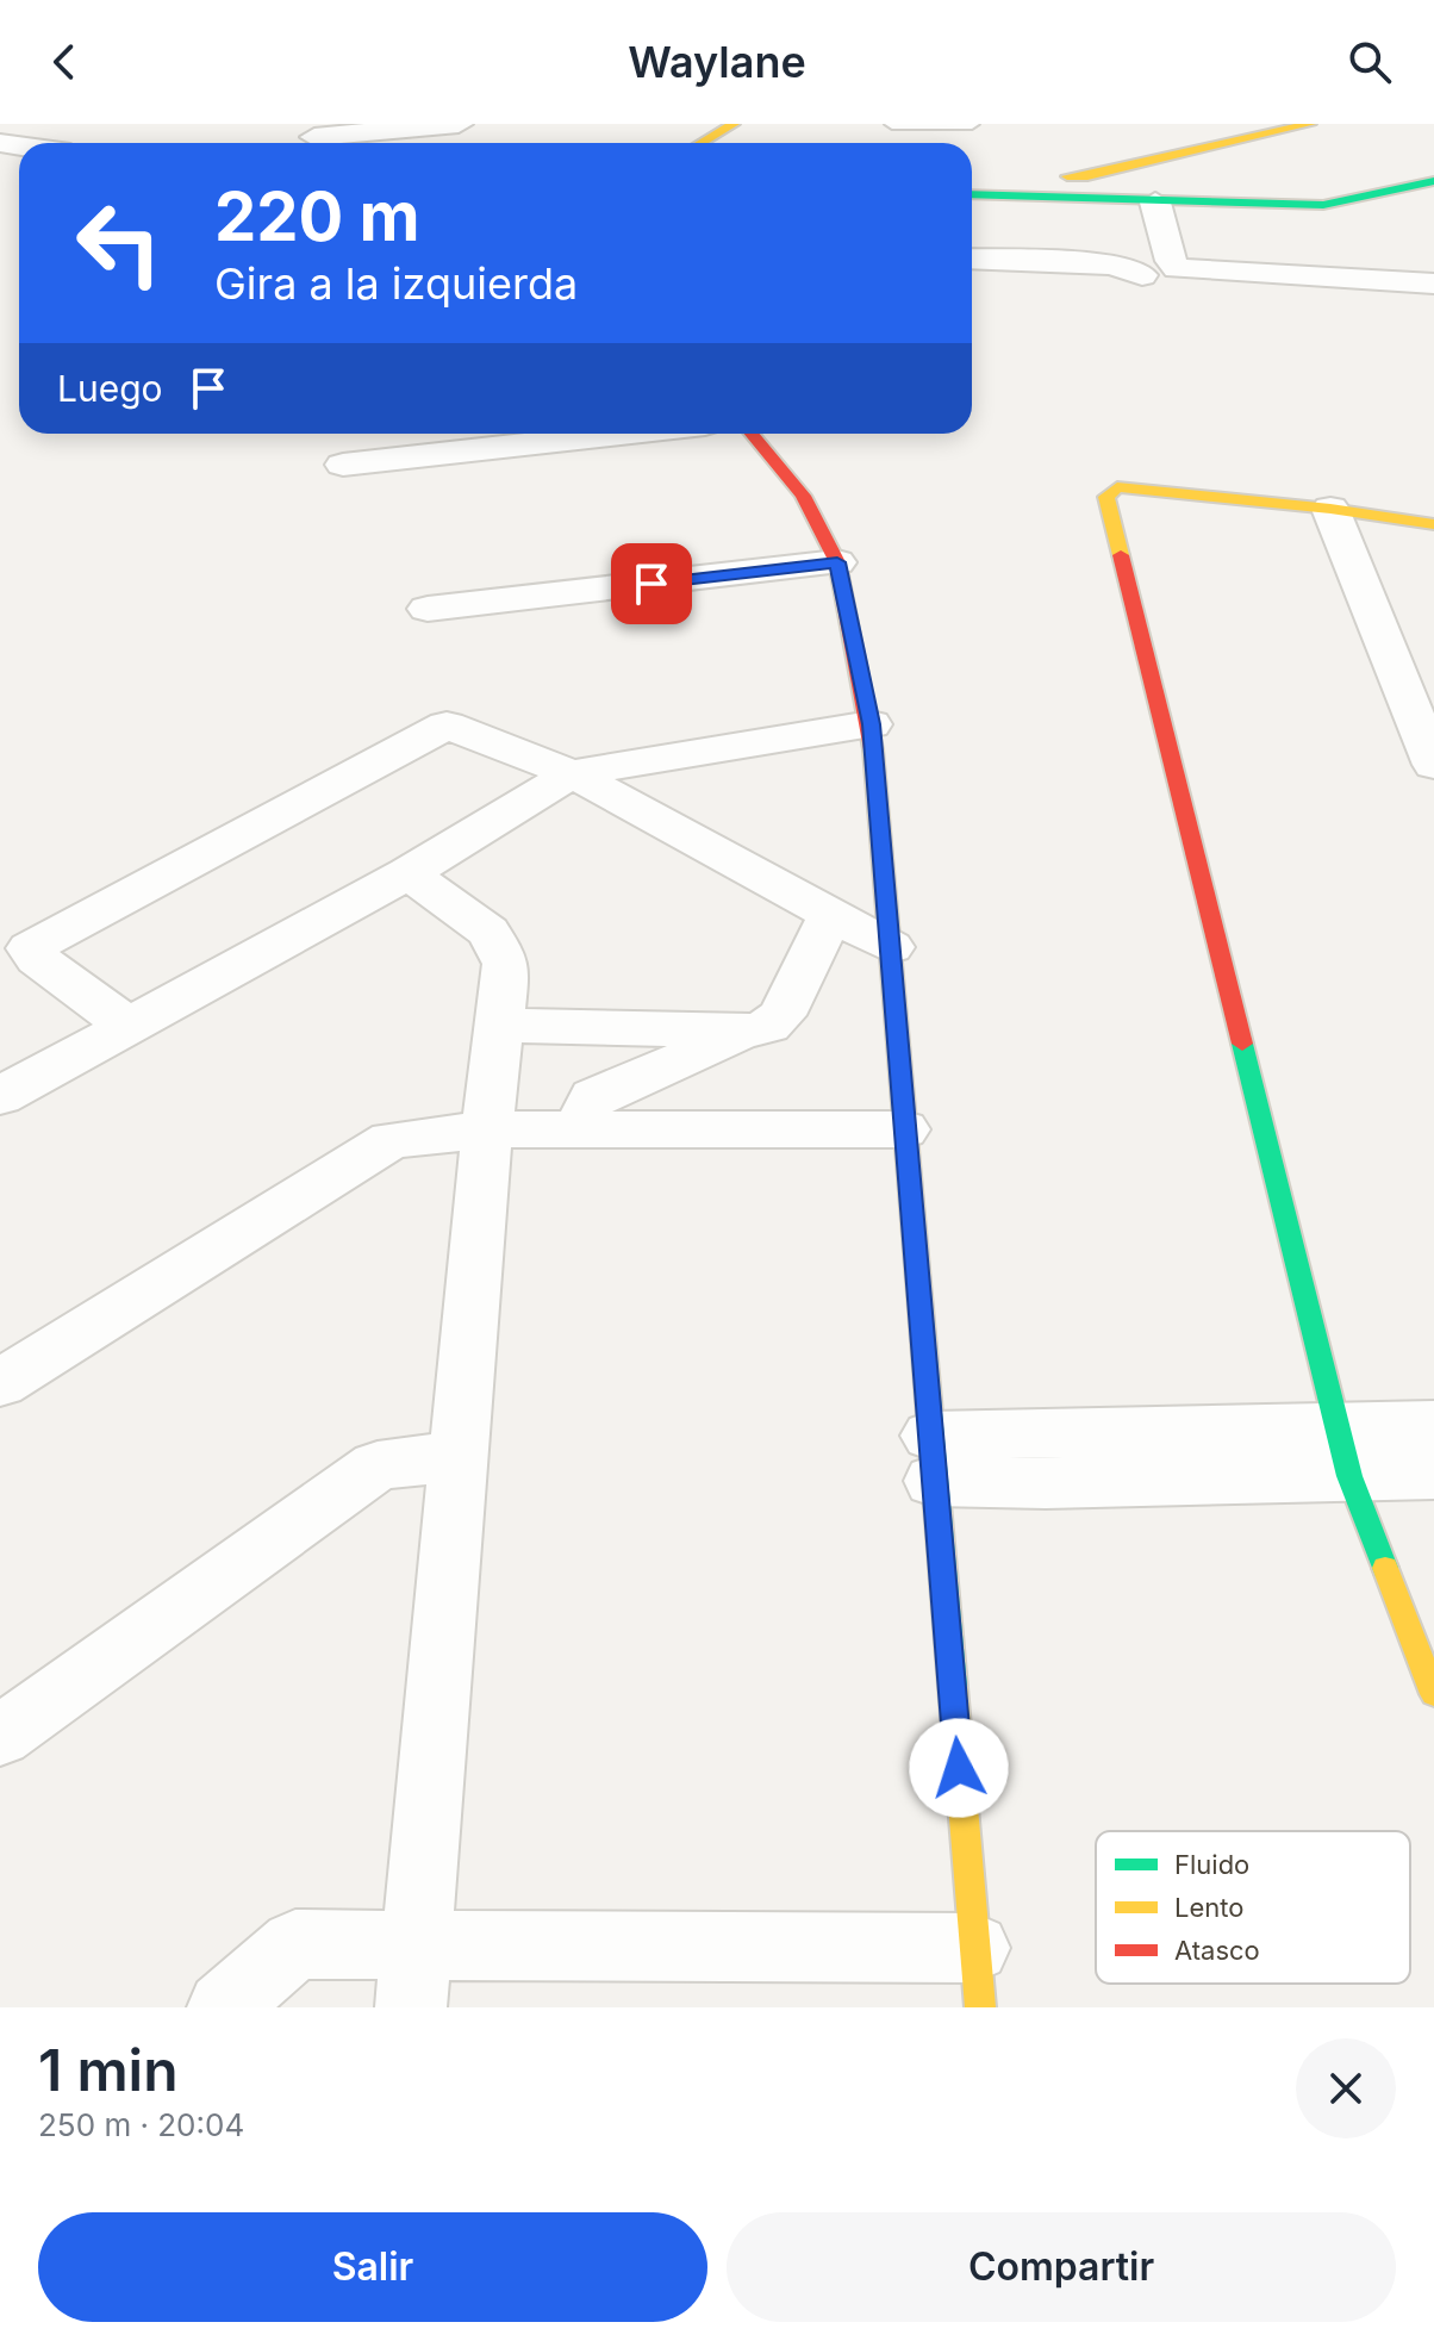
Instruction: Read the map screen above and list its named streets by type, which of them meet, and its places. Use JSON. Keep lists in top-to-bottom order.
{
  "legend": ["Fluido", "Lento", "Atasco"],
  "page": {
    "header": "Waylane",
    "turn": ["220 m", "Gira a la izquierda"],
    "then": "Luego",
    "heading": ["1 min", "250 m · 20:04"],
    "buttons": ["Salir", "Compartir"]
  }
}
